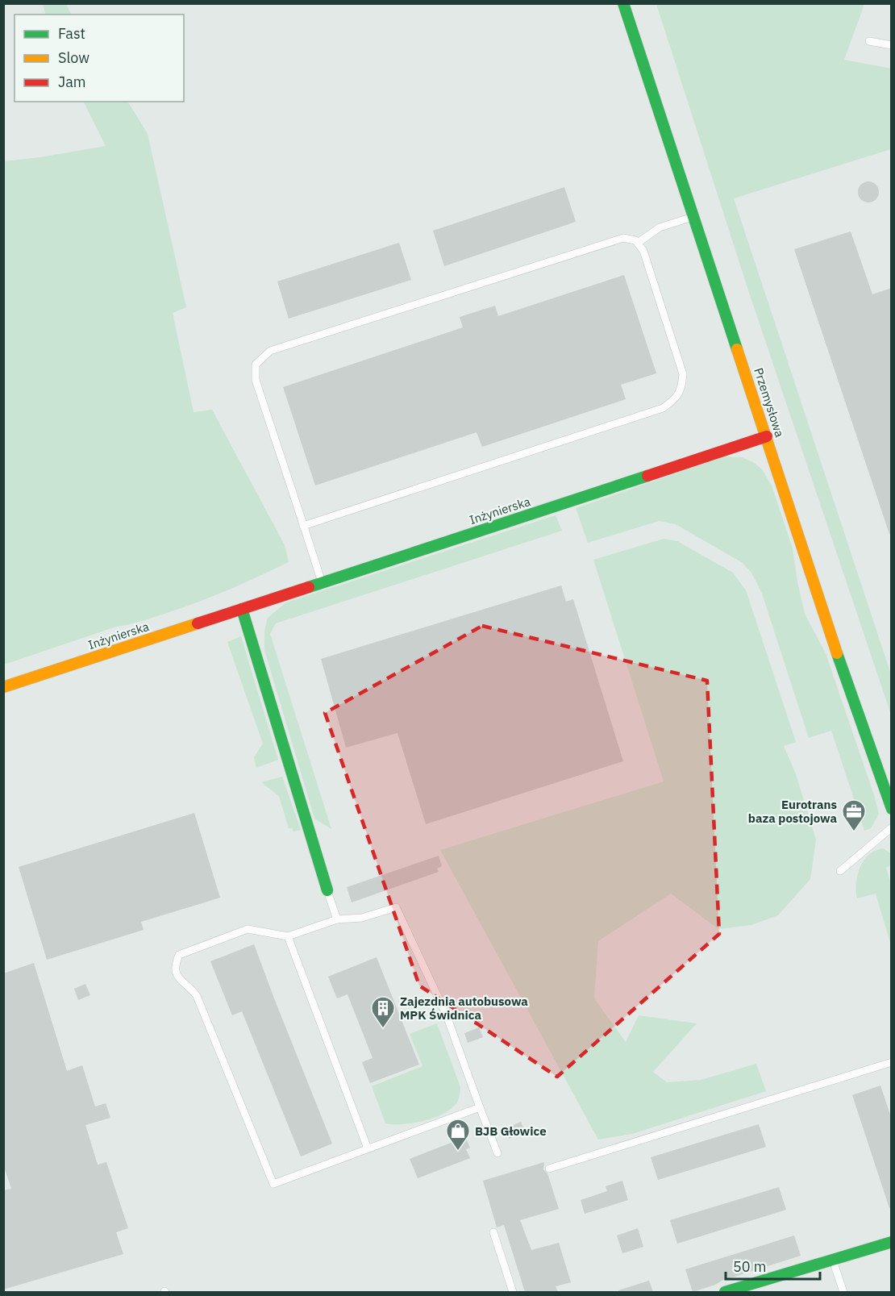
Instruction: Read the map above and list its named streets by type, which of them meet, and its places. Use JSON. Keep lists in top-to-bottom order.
{
  "streets": {
    "street": ["Przemysłowa", "Inżynierska"]
  },
  "crossings": [
    ["Przemysłowa", "Inżynierska"]
  ],
  "places": {
    "office": ["Eurotrans baza postojowa"],
    "building": ["Zajezdnia autobusowa MPK Świdnica"],
    "shop": ["BJB Głowice"]
  },
  "legend": ["Fast", "Slow", "Jam"],
  "scale_bar": "50 m"
}
